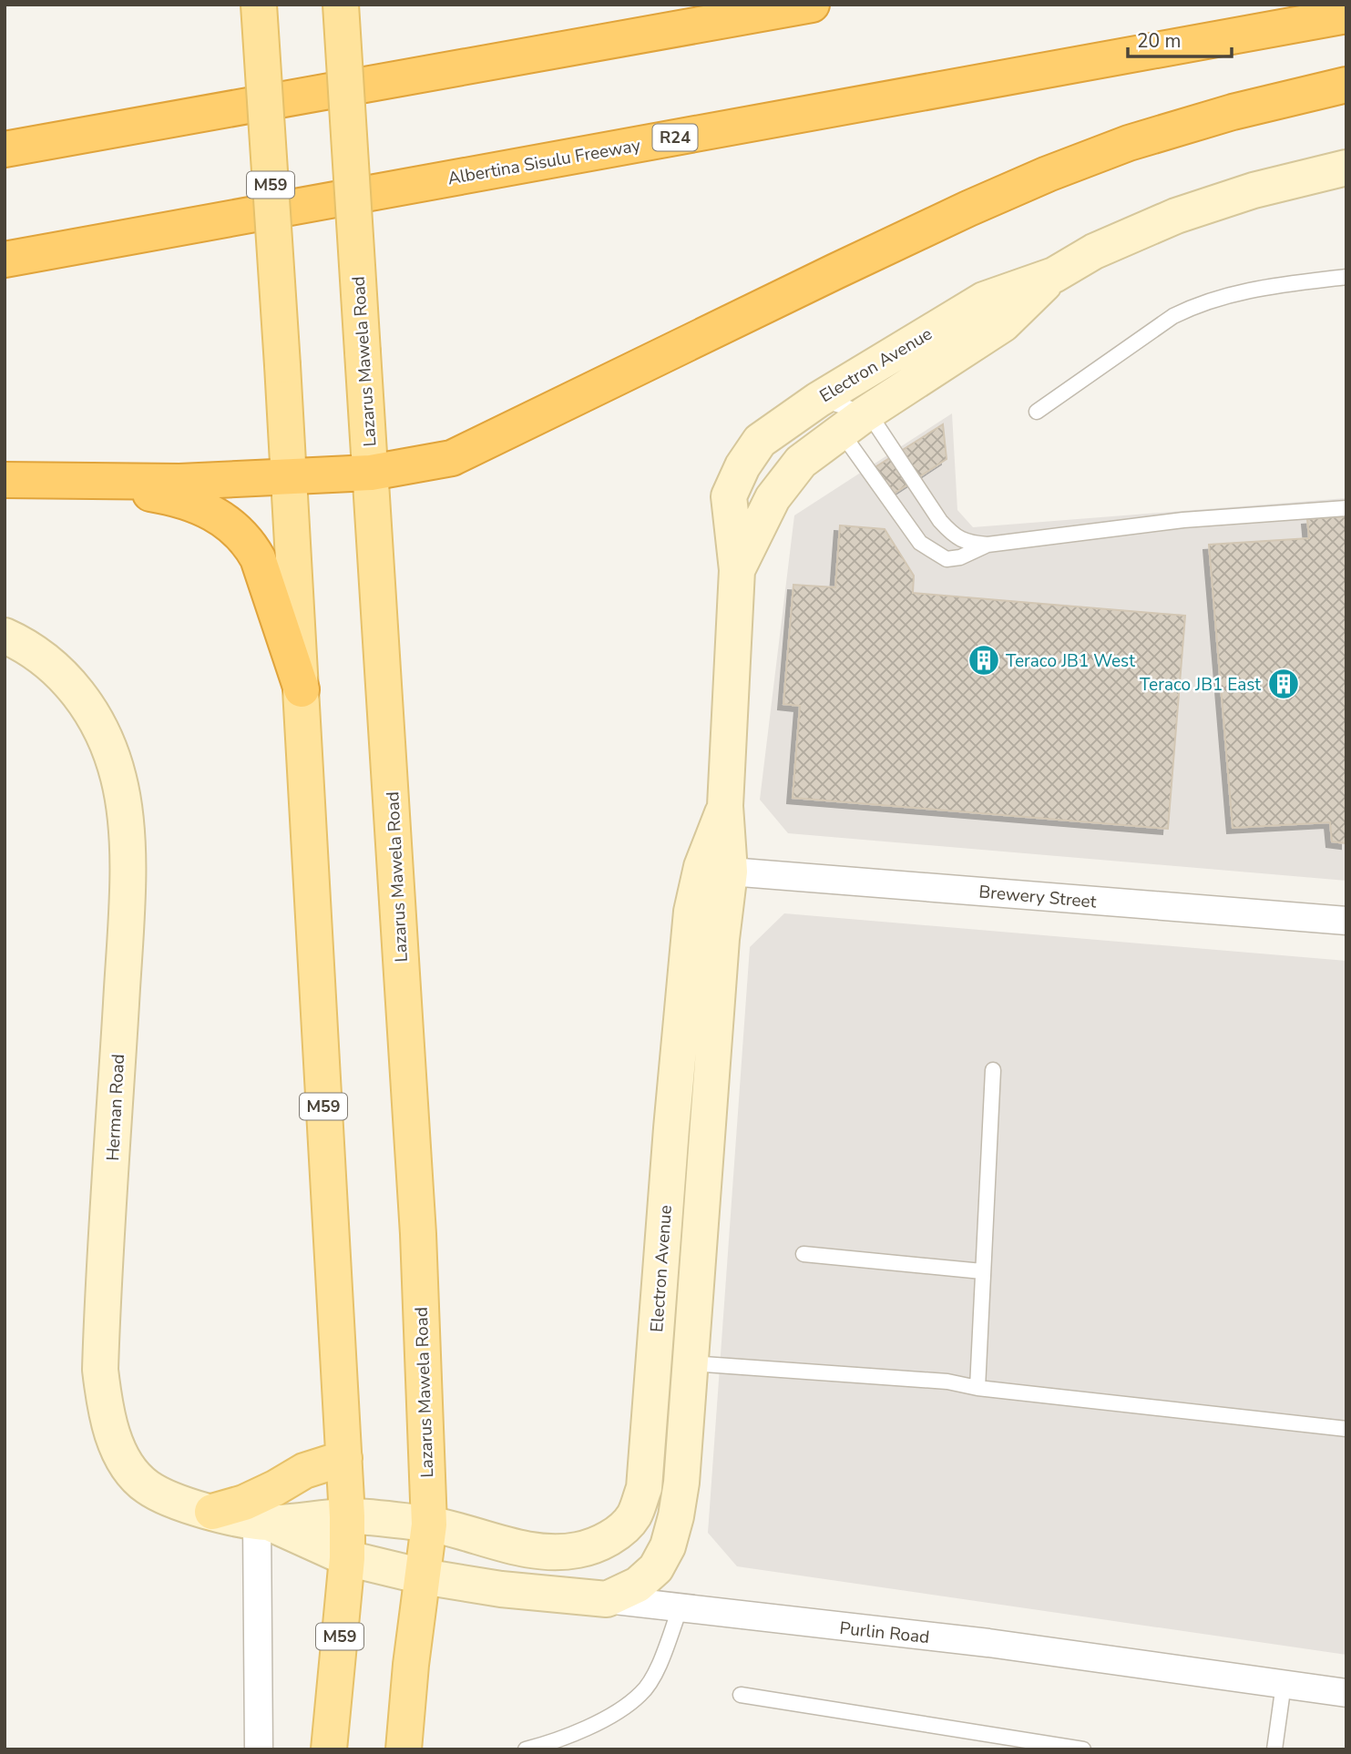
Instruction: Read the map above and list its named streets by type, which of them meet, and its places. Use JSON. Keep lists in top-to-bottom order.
{
  "streets": {
    "highway": ["R24", "Albertina Sisulu Freeway"],
    "main road": [
      "M59",
      "Lazarus Mawela Road",
      "Electron Avenue",
      "Herman Road",
      "Purlin Road"
    ],
    "street": ["Brewery Street"]
  },
  "crossings": [
    ["M59", "Herman Road"],
    ["Lazarus Mawela Road", "Electron Avenue"],
    ["Lazarus Mawela Road", "Herman Road"],
    ["Lazarus Mawela Road", "Purlin Road"],
    ["Electron Avenue", "Brewery Street"],
    ["Electron Avenue", "Herman Road"],
    ["Electron Avenue", "Purlin Road"],
    ["Herman Road", "Purlin Road"]
  ],
  "places": {
    "building": ["Teraco JB1 West", "Teraco JB1 East"]
  },
  "scale_bar": "20 m"
}
